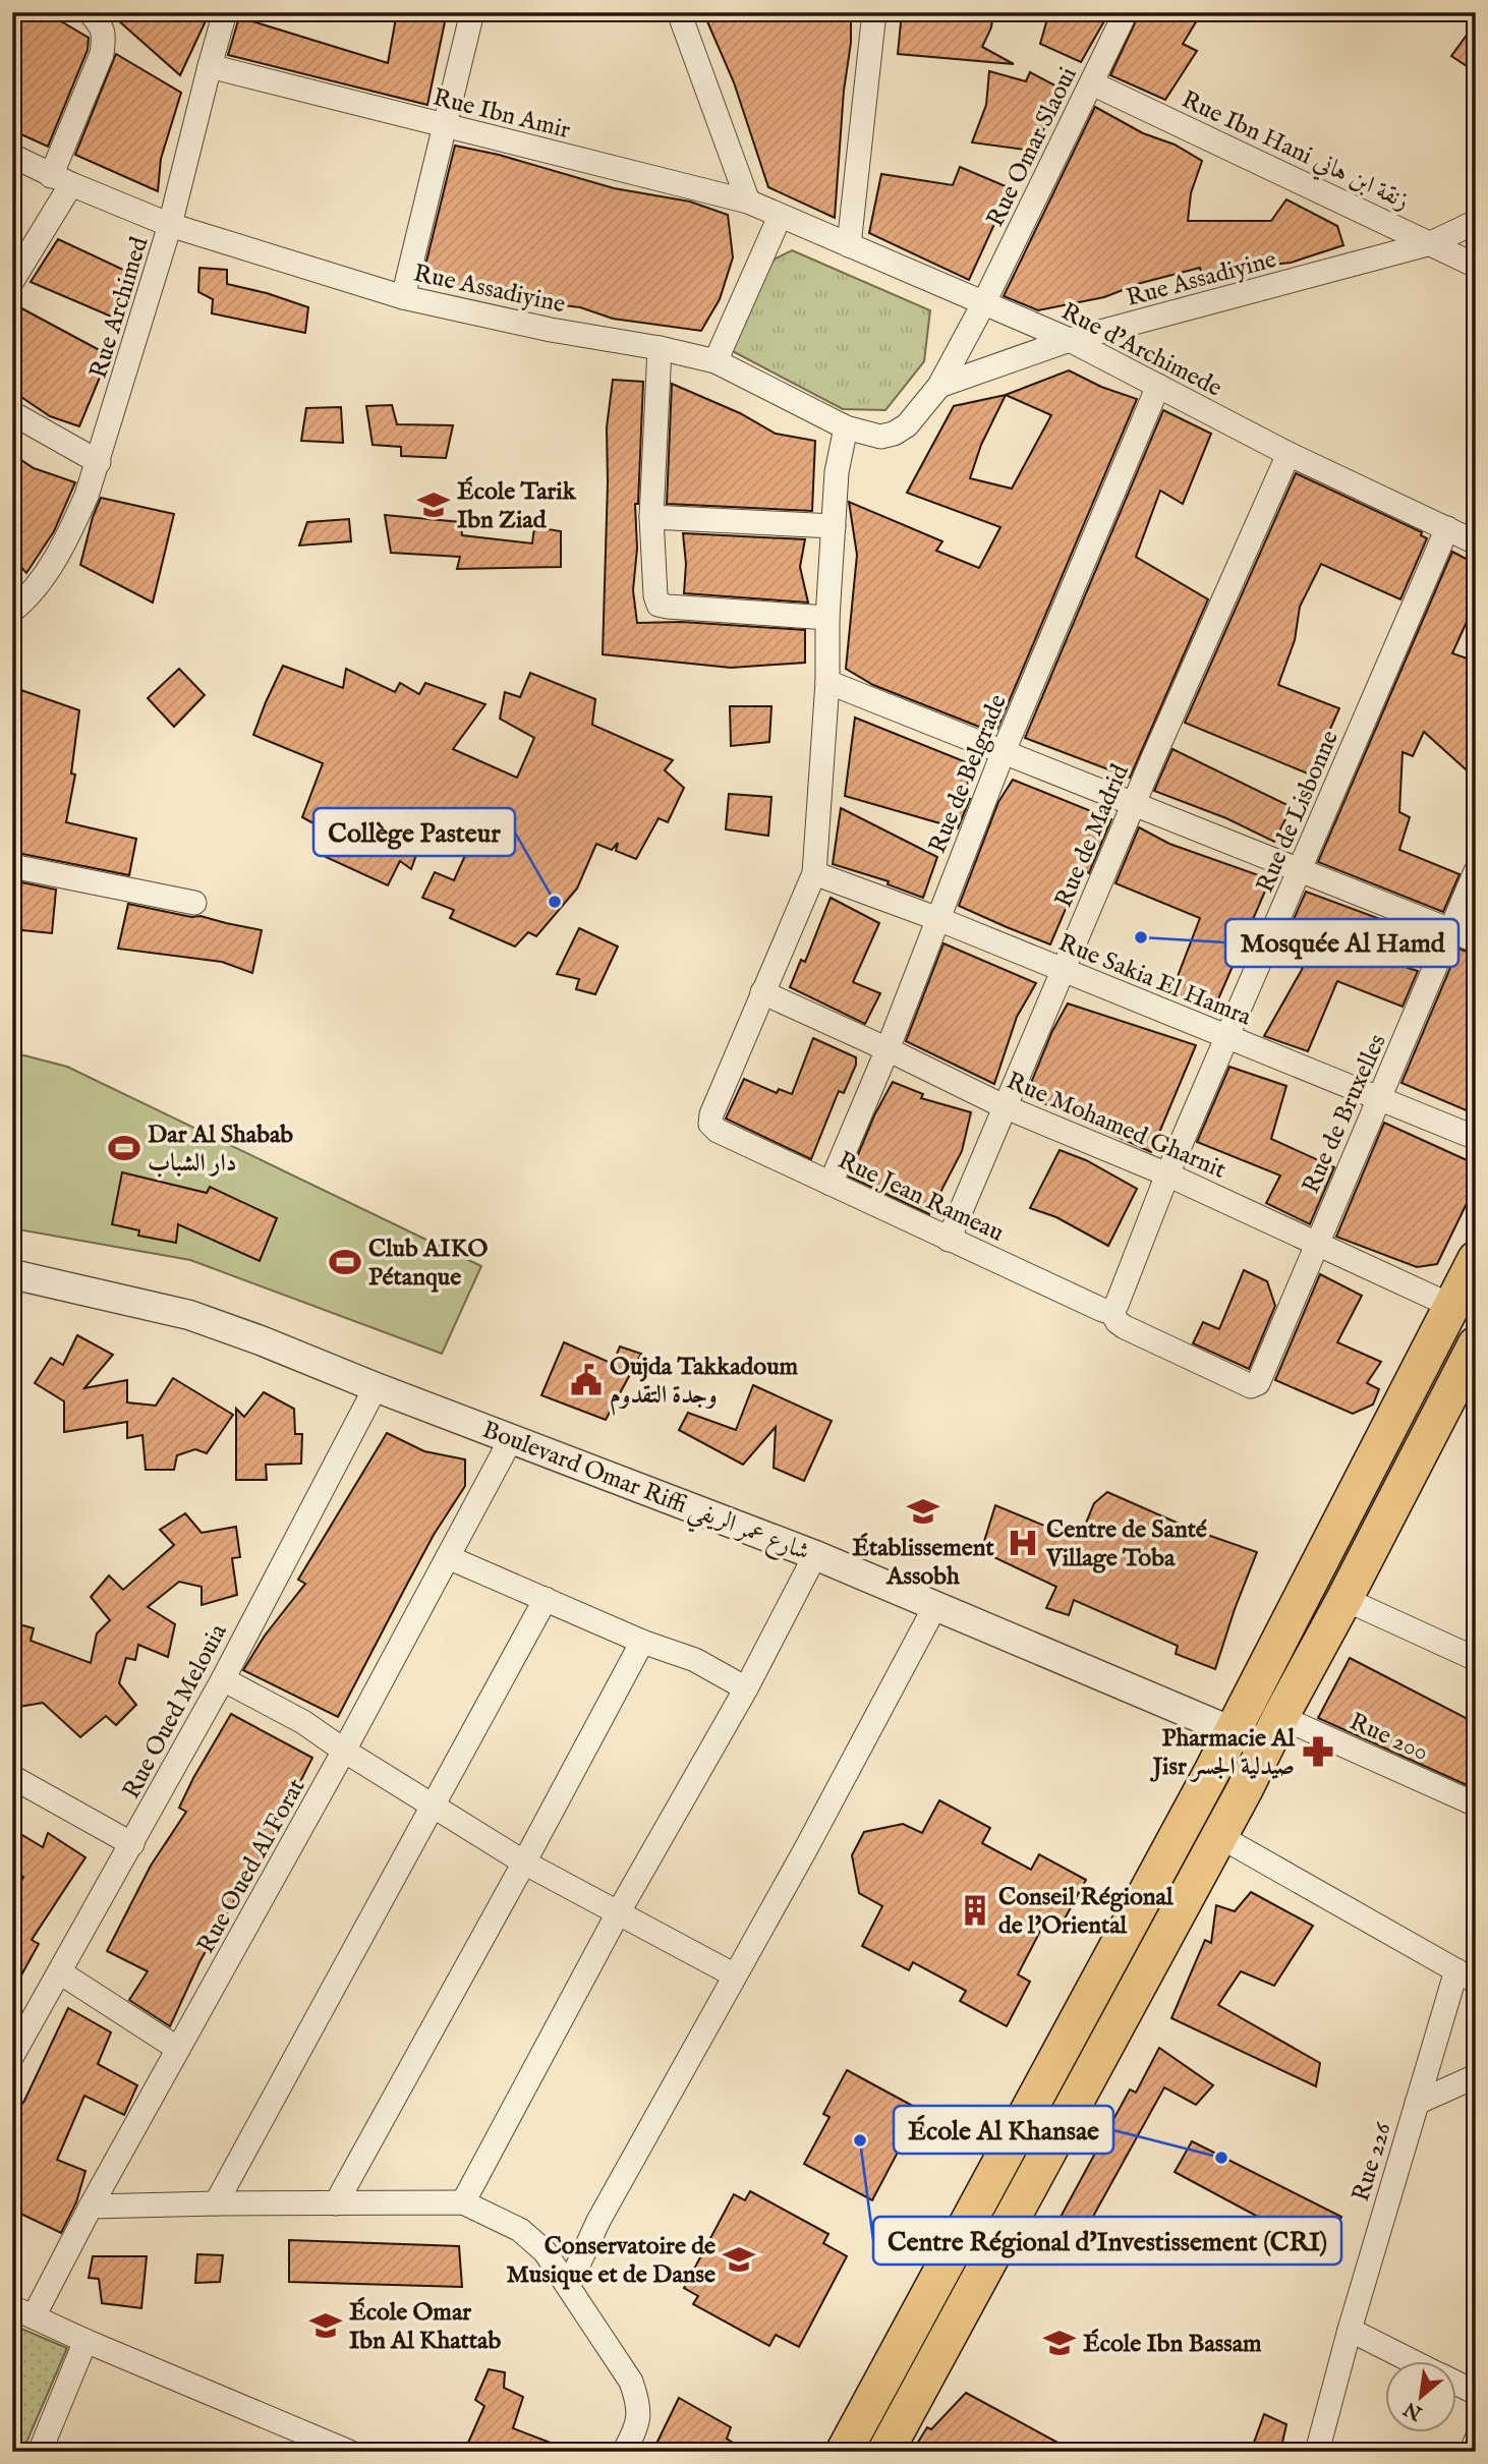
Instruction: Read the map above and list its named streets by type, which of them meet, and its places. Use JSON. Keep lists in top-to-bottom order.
{
  "streets": {
    "street": [
      "Rue Ibn Amir",
      "Rue Omar Slaoui",
      "Rue Ibn Hani زنقة ابن هاني",
      "Rue Assadiyine",
      "Rue Archimed",
      "Rue d’Archimede",
      "Rue de Belgrade",
      "Rue de Lisbonne",
      "Rue de Madrid",
      "Rue Sakia El Hamra",
      "Rue de Bruxelles",
      "Rue Mohamed Gharnit",
      "Rue Jean Rameau",
      "Boulevard Omar Riffi شارع عمر الريفي",
      "Rue Oued Melouia",
      "Rue 200",
      "Rue Oued Al Forat",
      "Rue 226"
    ]
  },
  "crossings": [
    ["Rue Ibn Amir", "Rue Archimed"],
    ["Rue Ibn Amir", "Rue d’Archimede"],
    ["Rue Omar Slaoui", "Rue Ibn Hani زنقة ابن هاني"],
    ["Rue Omar Slaoui", "Rue Assadiyine"],
    ["Rue Omar Slaoui", "Rue d’Archimede"],
    ["Rue Ibn Hani زنقة ابن هاني", "Rue Assadiyine"],
    ["Rue Assadiyine", "Rue Archimed"],
    ["Rue Assadiyine", "Rue d’Archimede"],
    ["Rue d’Archimede", "Rue de Belgrade"],
    ["Rue d’Archimede", "Rue de Lisbonne"],
    ["Rue d’Archimede", "Rue de Madrid"],
    ["Rue de Belgrade", "Rue Sakia El Hamra"],
    ["Rue de Belgrade", "Rue Mohamed Gharnit"],
    ["Rue de Belgrade", "Rue Jean Rameau"],
    ["Rue de Lisbonne", "Rue Sakia El Hamra"],
    ["Rue de Lisbonne", "Rue Mohamed Gharnit"],
    ["Rue de Lisbonne", "Rue Jean Rameau"],
    ["Rue de Madrid", "Rue Sakia El Hamra"],
    ["Rue de Madrid", "Rue Mohamed Gharnit"],
    ["Rue de Madrid", "Rue Jean Rameau"],
    ["Rue Sakia El Hamra", "Rue de Bruxelles"],
    ["Rue de Bruxelles", "Rue Mohamed Gharnit"],
    ["Rue de Bruxelles", "Rue Jean Rameau"],
    ["Rue Mohamed Gharnit", "Rue Jean Rameau"],
    ["Boulevard Omar Riffi شارع عمر الريفي", "Rue Oued Melouia"],
    ["Boulevard Omar Riffi شارع عمر الريفي", "Rue 200"],
    ["Boulevard Omar Riffi شارع عمر الريفي", "Rue Oued Al Forat"]
  ],
  "places": {
    "school or university": [
      "École Tarik Ibn Ziad",
      "Établissement Assobh",
      "Conservatoire de Musique et de Danse",
      "École Omar Ibn Al Khattab",
      "École Ibn Bassam"
    ],
    "other": [
      "Collège Pasteur",
      "Mosquée Al Hamd",
      "Centre Régional d'Investissement (CRI)",
      "École Al Khansae"
    ],
    "sports": ["Dar Al Shabab دار الشباب", "Club AIKO Pétanque"],
    "public building": ["Oujda Takkadoum وجدة التقدوم"],
    "hospital": ["Centre de Santé Village Toba"],
    "pharmacy": ["Pharmacie Al Jisr صيدلية الجسر"],
    "building": ["Conseil Régional de l'Oriental"]
  },
  "north": "bottom left"
}
